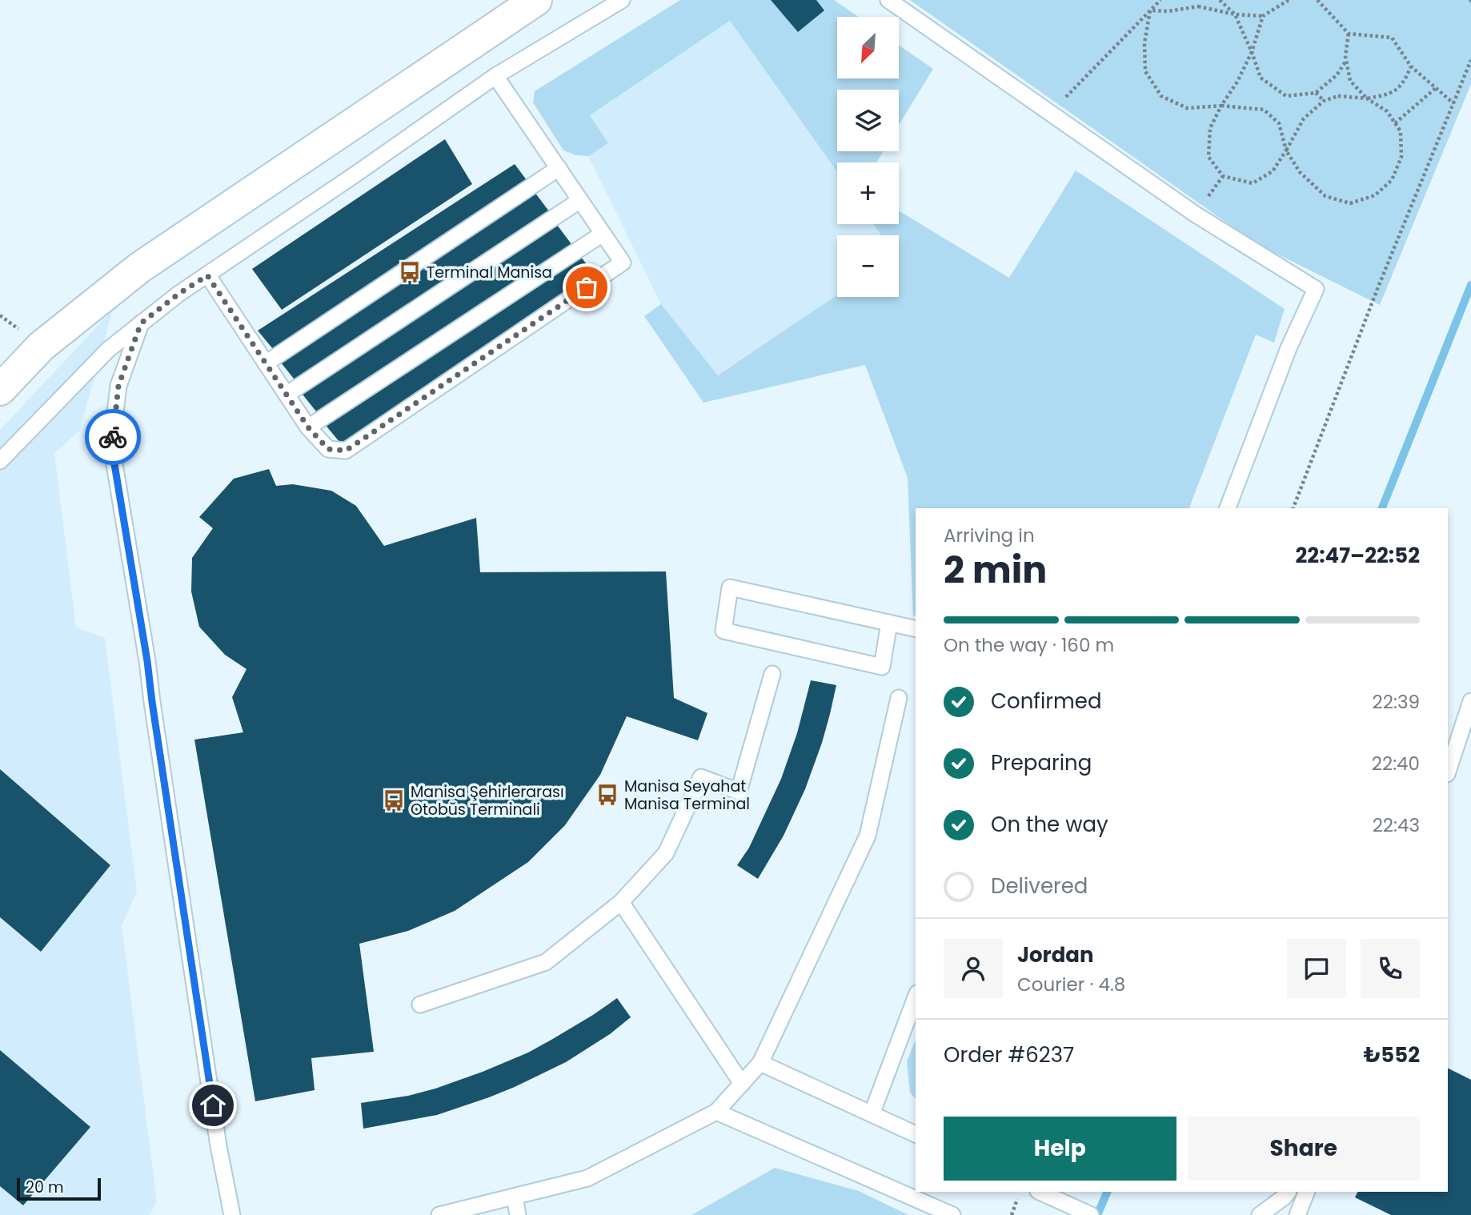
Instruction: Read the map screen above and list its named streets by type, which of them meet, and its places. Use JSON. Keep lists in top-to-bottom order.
{
  "places": {
    "bus stop": ["Terminal Manisa", "Manisa Seyahat Manisa Terminal", "Manisa Şehirlerarası Otobüs Terminali"]
  },
  "scale_bar": "20 m",
  "north": "bottom left",
  "page": {
    "map_buttons": ["+", "−"],
    "heading": ["2 min", "Arriving in", "22:47–22:52"],
    "panel": [
      "Jordan",
      "Courier · 4.8",
      "Order #6237",
      "₺552"
    ],
    "bar": "On the way · 160 m",
    "list": [
      ["Confirmed", "22:39"],
      ["Preparing", "22:40"],
      ["On the way", "22:43"],
      "Delivered"
    ],
    "buttons": ["Help", "Share"],
    "scale": "20 m"
  }
}
